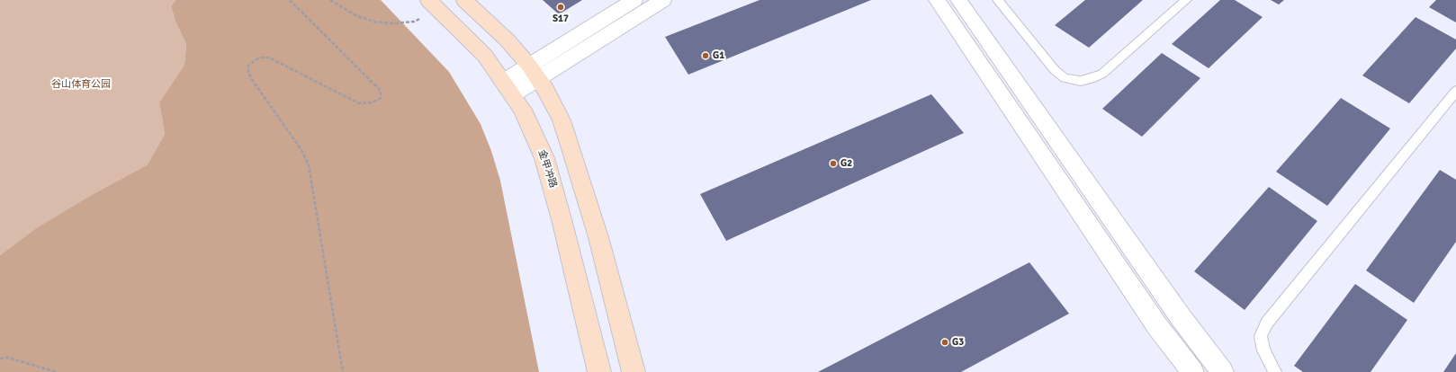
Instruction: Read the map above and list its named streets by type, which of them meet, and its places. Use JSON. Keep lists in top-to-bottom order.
{
  "streets": {
    "main road": ["金甲冲路"]
  },
  "parks": ["谷山体育公园"],
  "places": [
    "S17",
    "G1",
    "G2",
    "G3"
  ]
}
